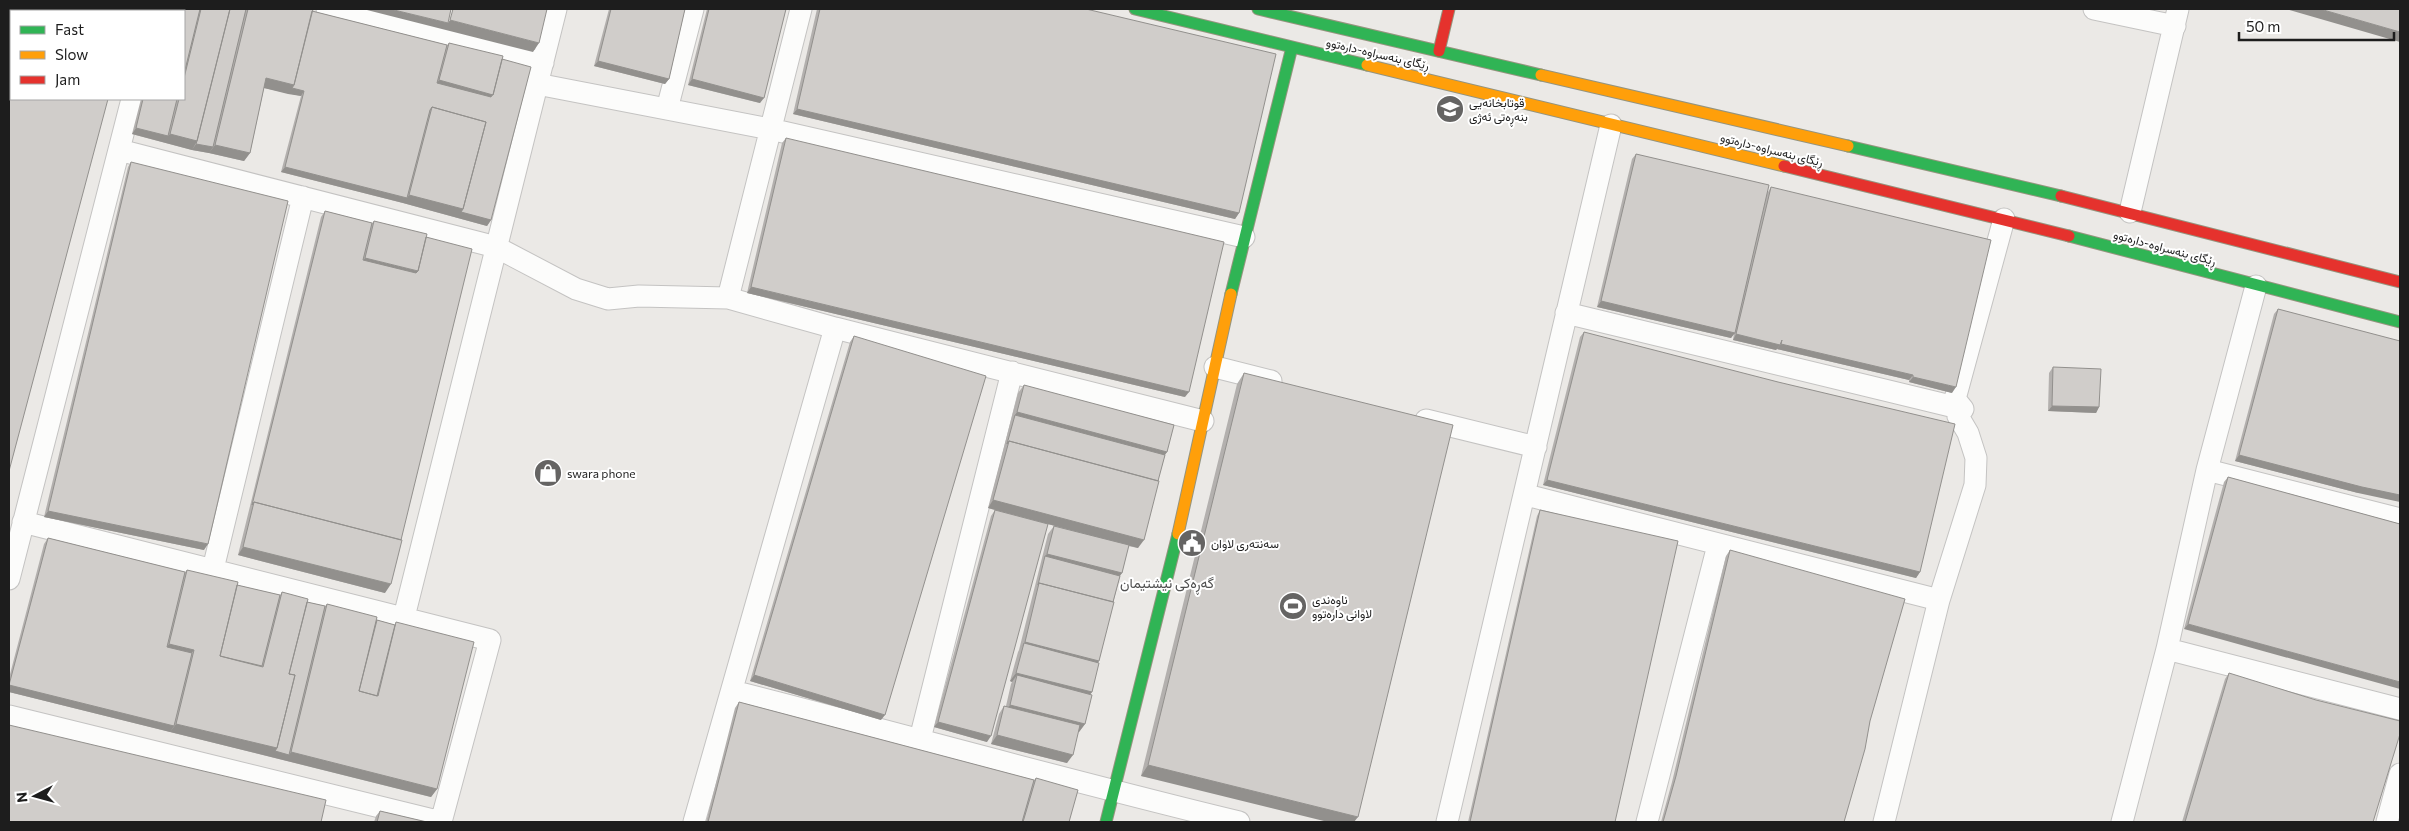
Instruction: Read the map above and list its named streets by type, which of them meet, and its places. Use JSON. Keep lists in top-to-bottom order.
{
  "streets": {
    "street": ["ڕێگای بنەسراوە-دارەتوو"]
  },
  "districts": ["گەڕەکی نیشتیمان"],
  "places": {
    "school or university": ["قوتابخانەیی بنەڕەتی ئەژی"],
    "shop": ["swara phone"],
    "public building": ["سەنتەری لاوان"],
    "sports": ["ناوەندی لاوانی دارەتوو"]
  },
  "legend": ["Fast", "Slow", "Jam"],
  "scale_bar": "50 m",
  "north": "left"
}
